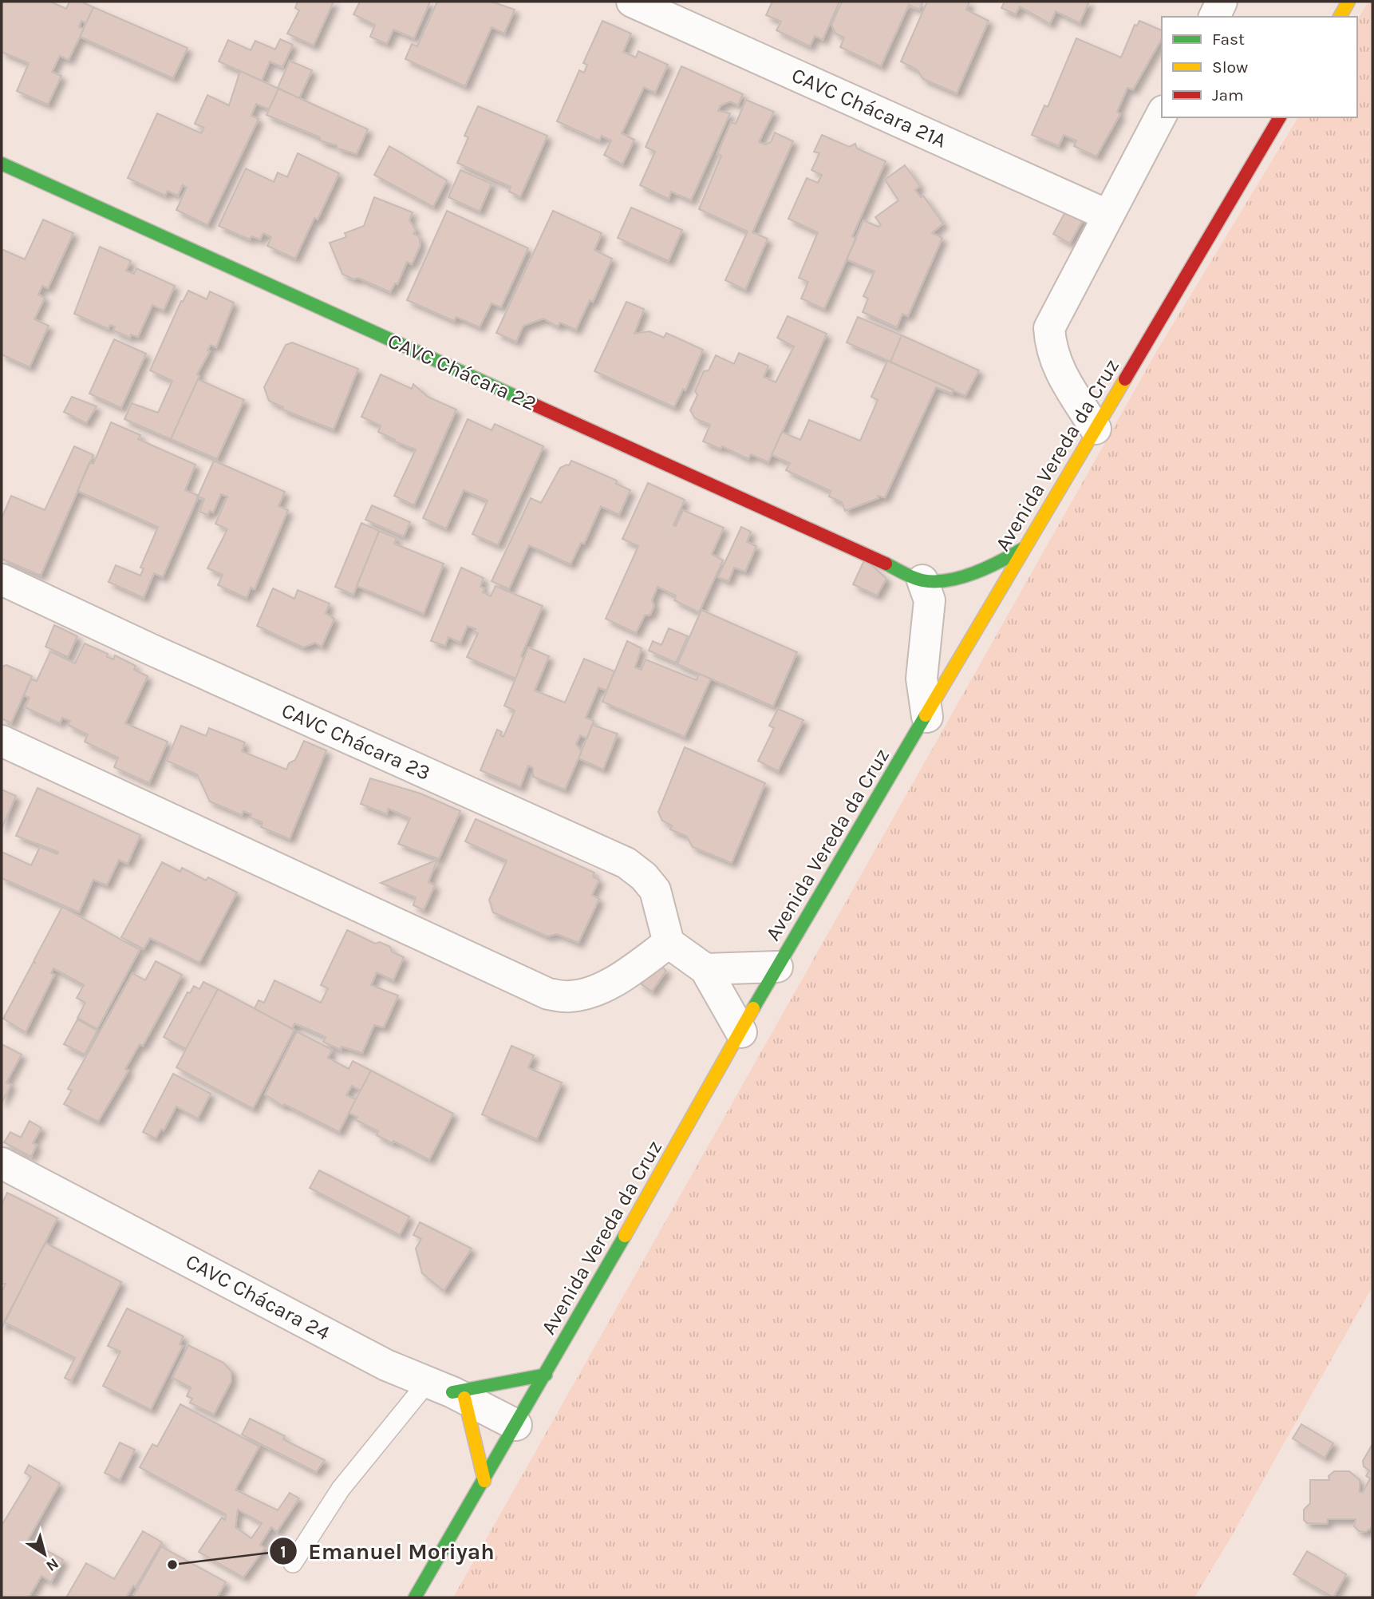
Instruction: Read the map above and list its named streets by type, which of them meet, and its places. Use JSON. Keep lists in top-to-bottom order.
{
  "streets": {
    "street": [
      "CAVC Chácara 21A",
      "CAVC Chácara 22",
      "Avenida Vereda da Cruz",
      "CAVC Chácara 23",
      "CAVC Chácara 24"
    ]
  },
  "crossings": [
    ["CAVC Chácara 22", "Avenida Vereda da Cruz"],
    ["Avenida Vereda da Cruz", "CAVC Chácara 24"]
  ],
  "places": ["Emanuel Moriyah"],
  "legend": ["Fast", "Slow", "Jam"],
  "north": "bottom right"
}
